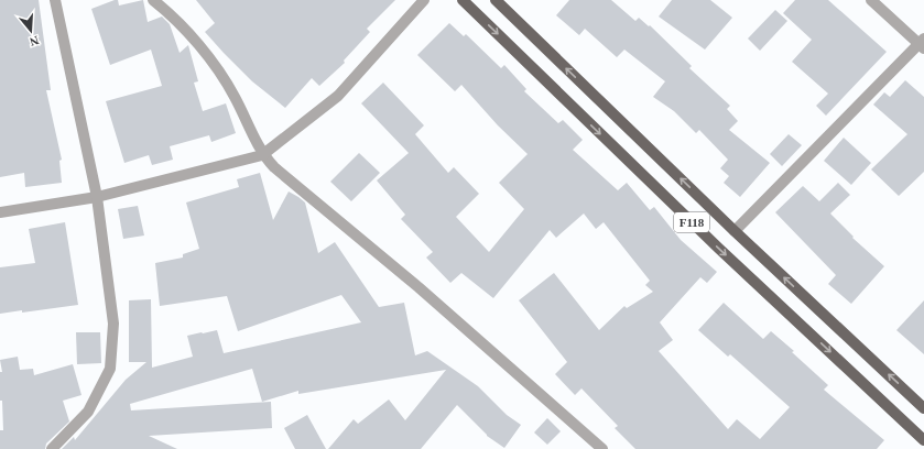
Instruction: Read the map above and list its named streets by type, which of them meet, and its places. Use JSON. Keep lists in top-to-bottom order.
{
  "streets": {
    "main road": ["F118"]
  },
  "north": "bottom"
}
